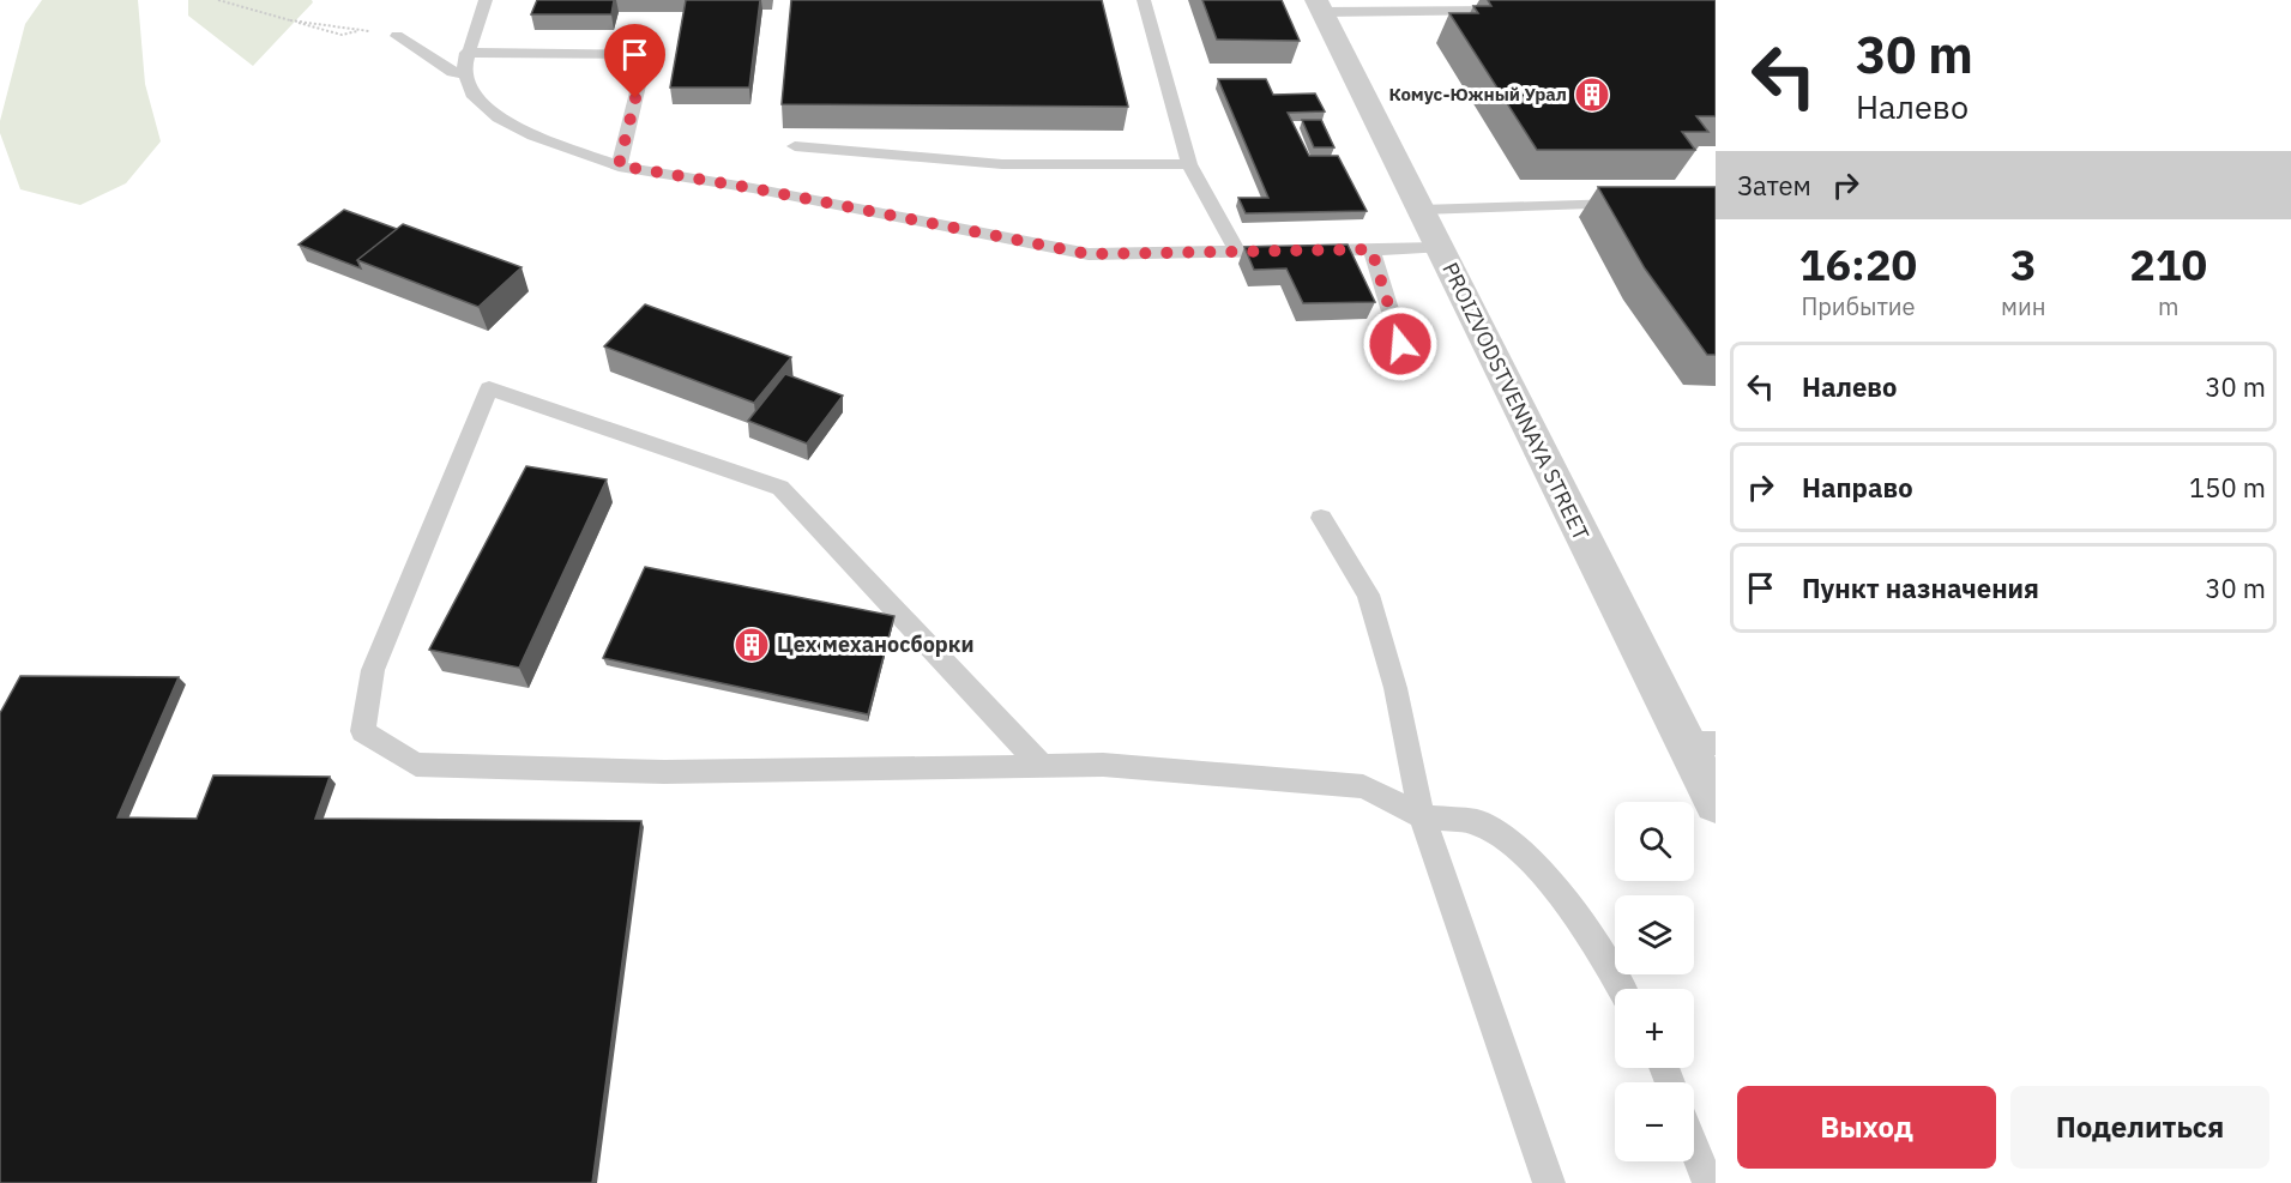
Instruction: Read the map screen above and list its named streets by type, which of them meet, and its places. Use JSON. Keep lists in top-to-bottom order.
{
  "streets": {
    "street": ["PROIZVODSTVENNAYA STREET"]
  },
  "places": {
    "building": ["Комус-Южный Урал", "Цех механосборки"]
  },
  "page": {
    "turn": ["30 m", "Налево"],
    "then": "Затем",
    "eta": [
      "16:20",
      "Прибытие",
      "3",
      "мин",
      "210",
      "m"
    ],
    "list": [
      {
        "name": "Налево",
        "value": "30 m"
      },
      {
        "name": "Направо",
        "value": "150 m"
      },
      {
        "name": "Пункт назначения",
        "value": "30 m"
      }
    ],
    "map_buttons": ["+", "−"],
    "buttons": ["Выход", "Поделиться"]
  }
}
